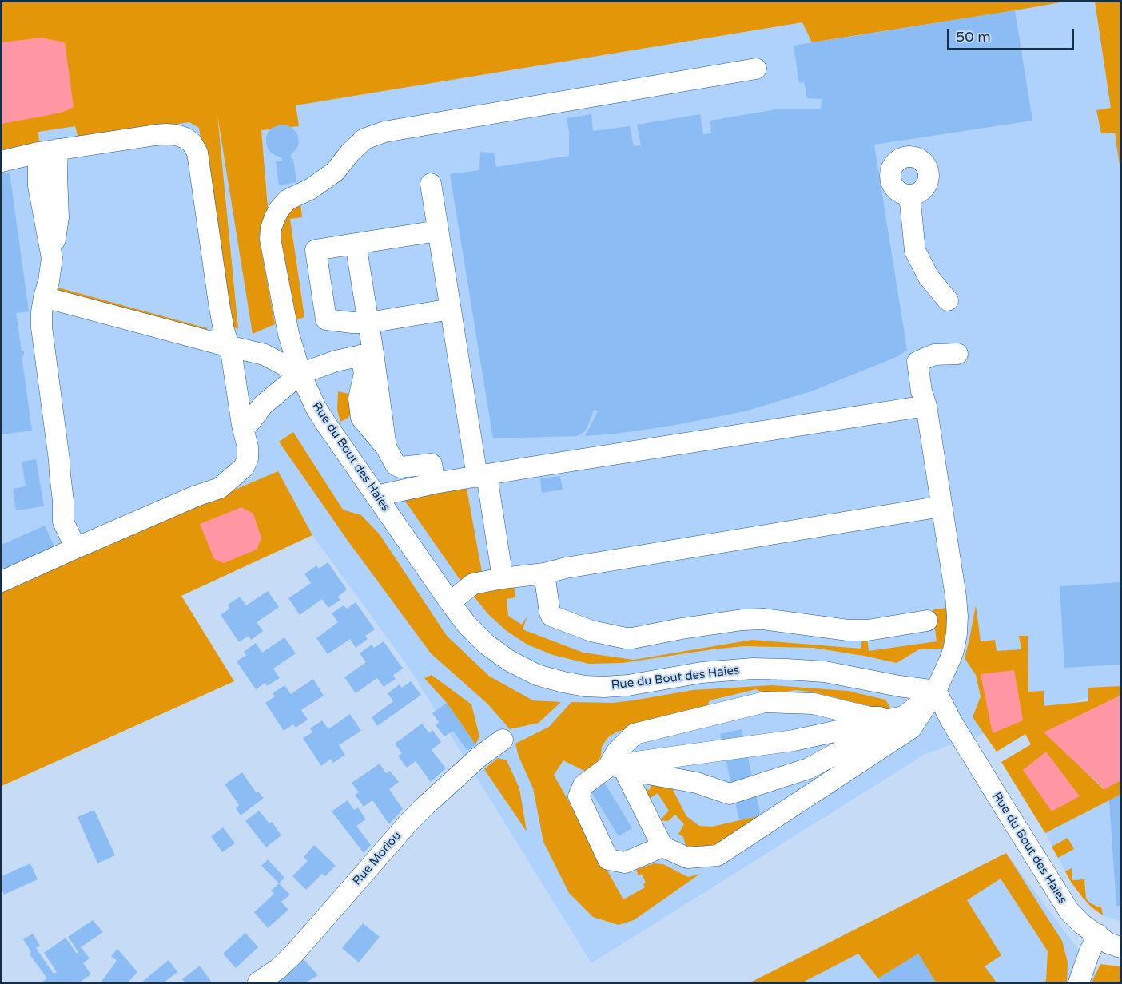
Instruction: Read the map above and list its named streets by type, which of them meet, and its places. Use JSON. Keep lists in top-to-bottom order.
{
  "streets": {
    "street": ["Rue du Bout des Haies", "Rue Moriou"]
  },
  "scale_bar": "50 m"
}
